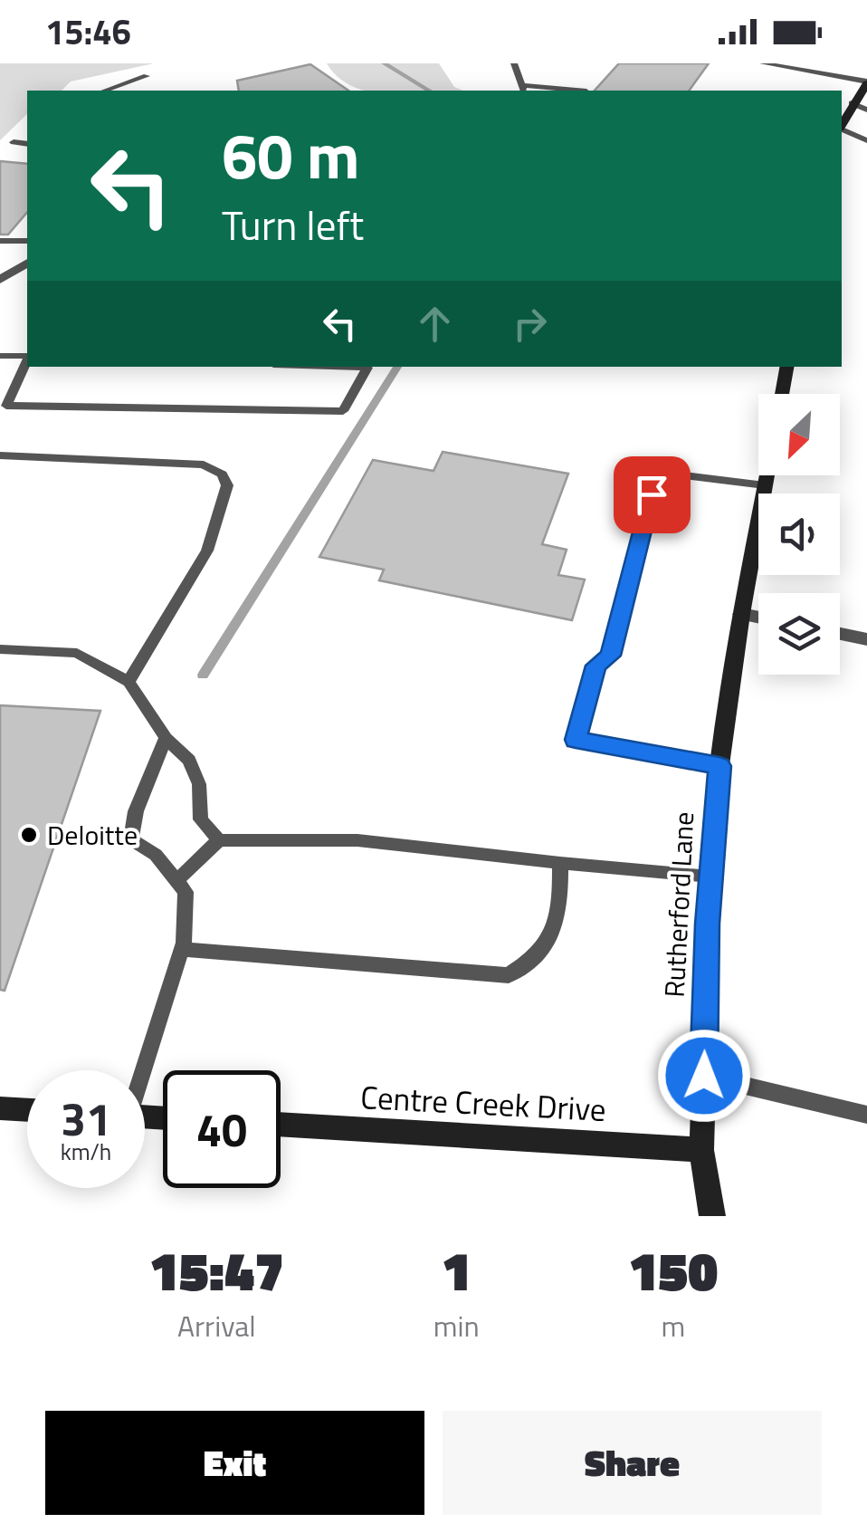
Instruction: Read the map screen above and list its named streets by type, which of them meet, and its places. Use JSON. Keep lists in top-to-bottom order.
{
  "streets": {
    "street": ["Rutherford Lane", "Centre Creek Drive"]
  },
  "crossings": [
    ["Rutherford Lane", "Centre Creek Drive"]
  ],
  "places": ["Deloitte"],
  "north": "bottom left",
  "page": {
    "status": "15:46",
    "turn": ["60 m", "Turn left"],
    "speed": "31 km/h",
    "limit": "40",
    "eta": [
      "15:47",
      "Arrival",
      "1",
      "min",
      "150",
      "m"
    ],
    "buttons": ["Exit", "Share"]
  }
}
